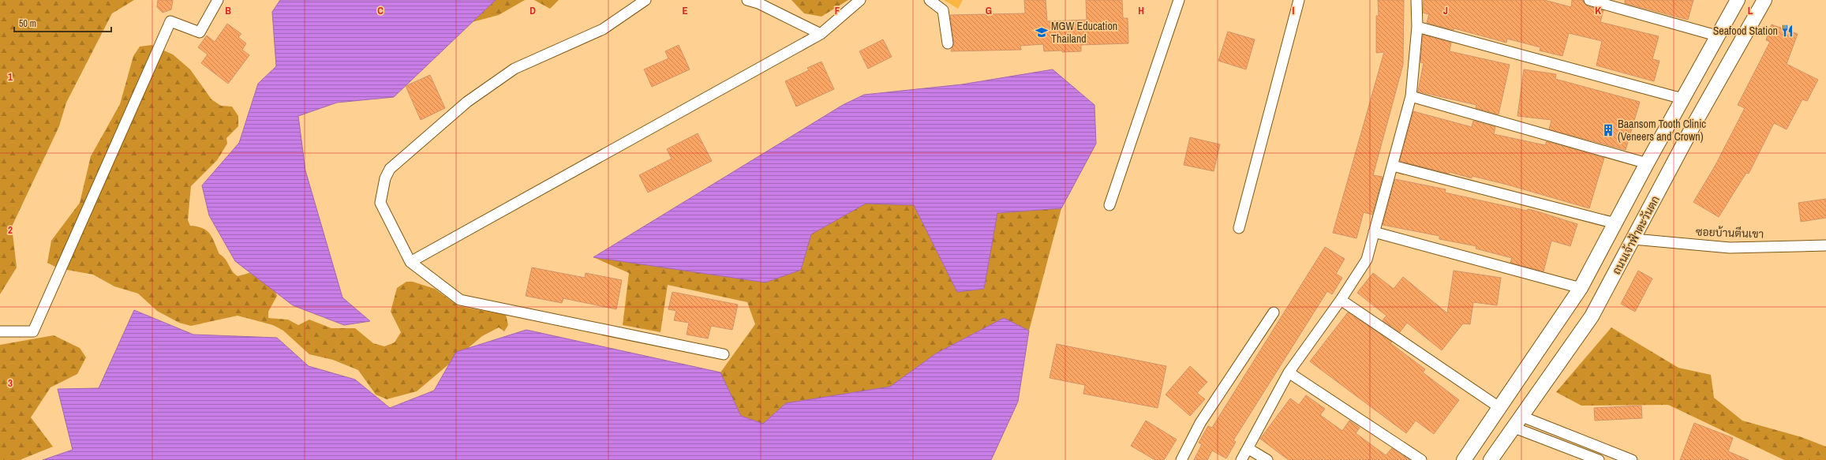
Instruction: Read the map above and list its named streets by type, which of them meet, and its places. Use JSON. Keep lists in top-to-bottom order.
{
  "streets": {
    "main road": ["ถนนเจ้าฟ้าตะวันตก"],
    "street": ["ซอยบ้านตีนเขา"]
  },
  "crossings": [
    ["ซอยบ้านตีนเขา", "ถนนเจ้าฟ้าตะวันตก"]
  ],
  "places": {
    "restaurant": ["Seafood Station"],
    "school or university": ["MGW Education Thailand"],
    "building": ["Baansom Tooth Clinic (Veneers and Crown)"]
  },
  "scale_bar": "50 m",
  "grid": {
    "columns": [
      "B",
      "C",
      "D",
      "E",
      "F",
      "G",
      "H",
      "I",
      "J",
      "K",
      "L"
    ],
    "rows": ["1", "2", "3"]
  }
}
